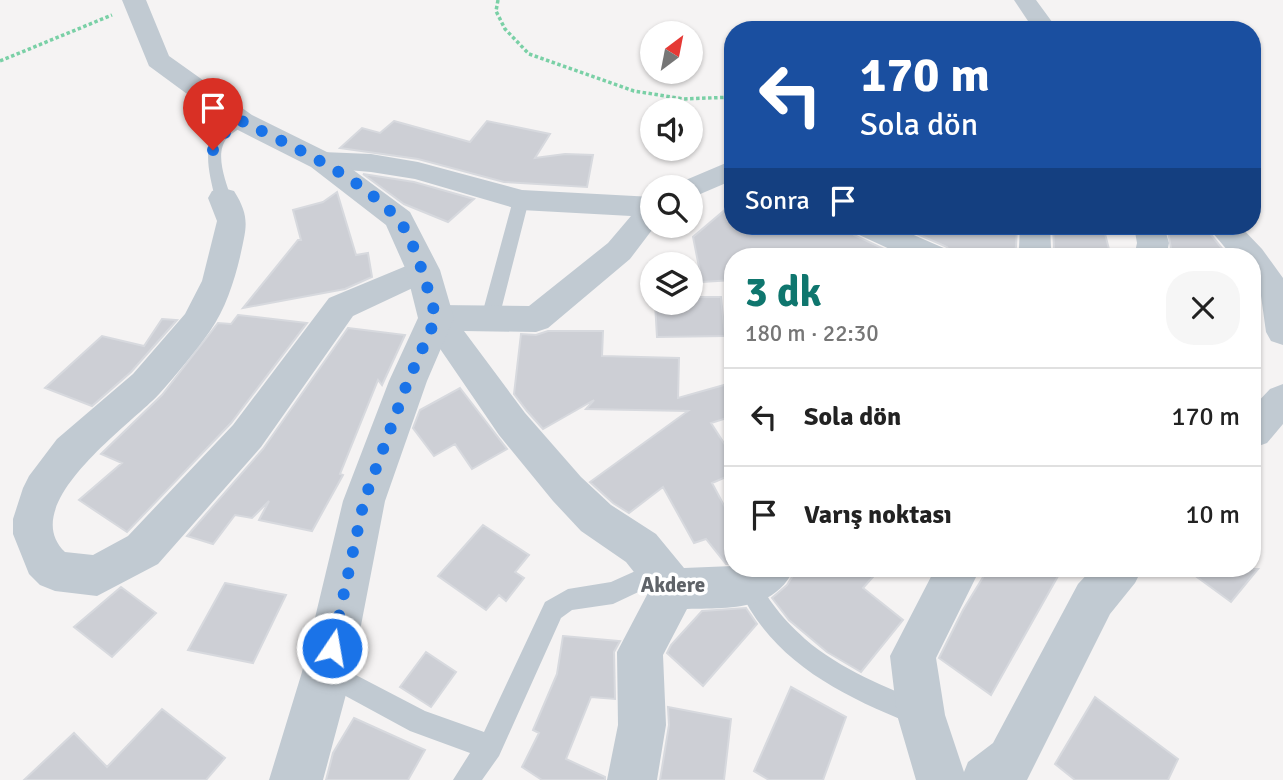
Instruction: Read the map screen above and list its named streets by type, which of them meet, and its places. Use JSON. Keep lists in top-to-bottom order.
{
  "districts": ["Akdere"],
  "north": "top right",
  "page": {
    "turn": ["170 m", "Sola dön"],
    "then": "Sonra",
    "heading": ["3 dk", "180 m · 22:30"],
    "list": [
      {
        "name": "Sola dön",
        "value": "170 m"
      },
      {
        "name": "Varış noktası",
        "value": "10 m"
      }
    ]
  }
}
